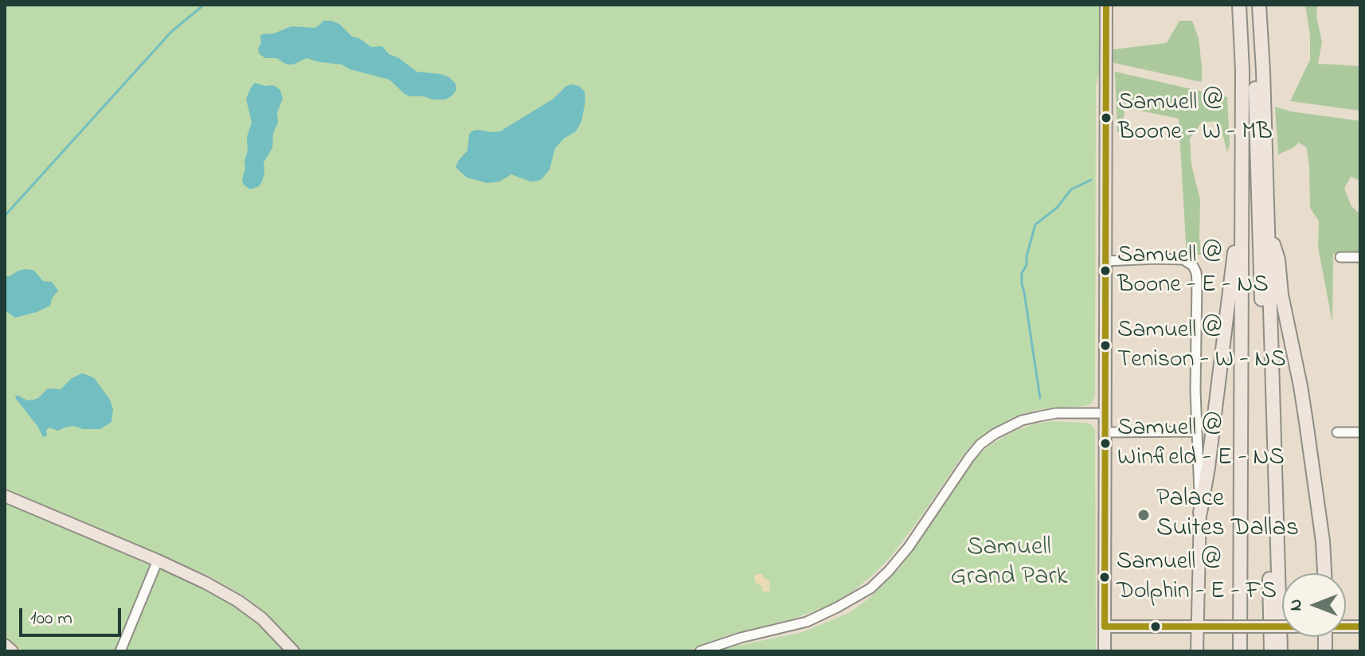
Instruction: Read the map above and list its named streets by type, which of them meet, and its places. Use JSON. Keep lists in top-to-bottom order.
{
  "parks": ["Samuell Grand Park"],
  "places": [
    "Samuell @ Boone - W - MB",
    "Samuell @ Boone - E - NS",
    "Samuell @ Tenison - W - NS",
    "Samuell @ Winfield - E - NS",
    "Palace Suites Dallas",
    "Samuell @ Dolphin - E - FS"
  ],
  "scale_bar": "100 m",
  "north": "left"
}
